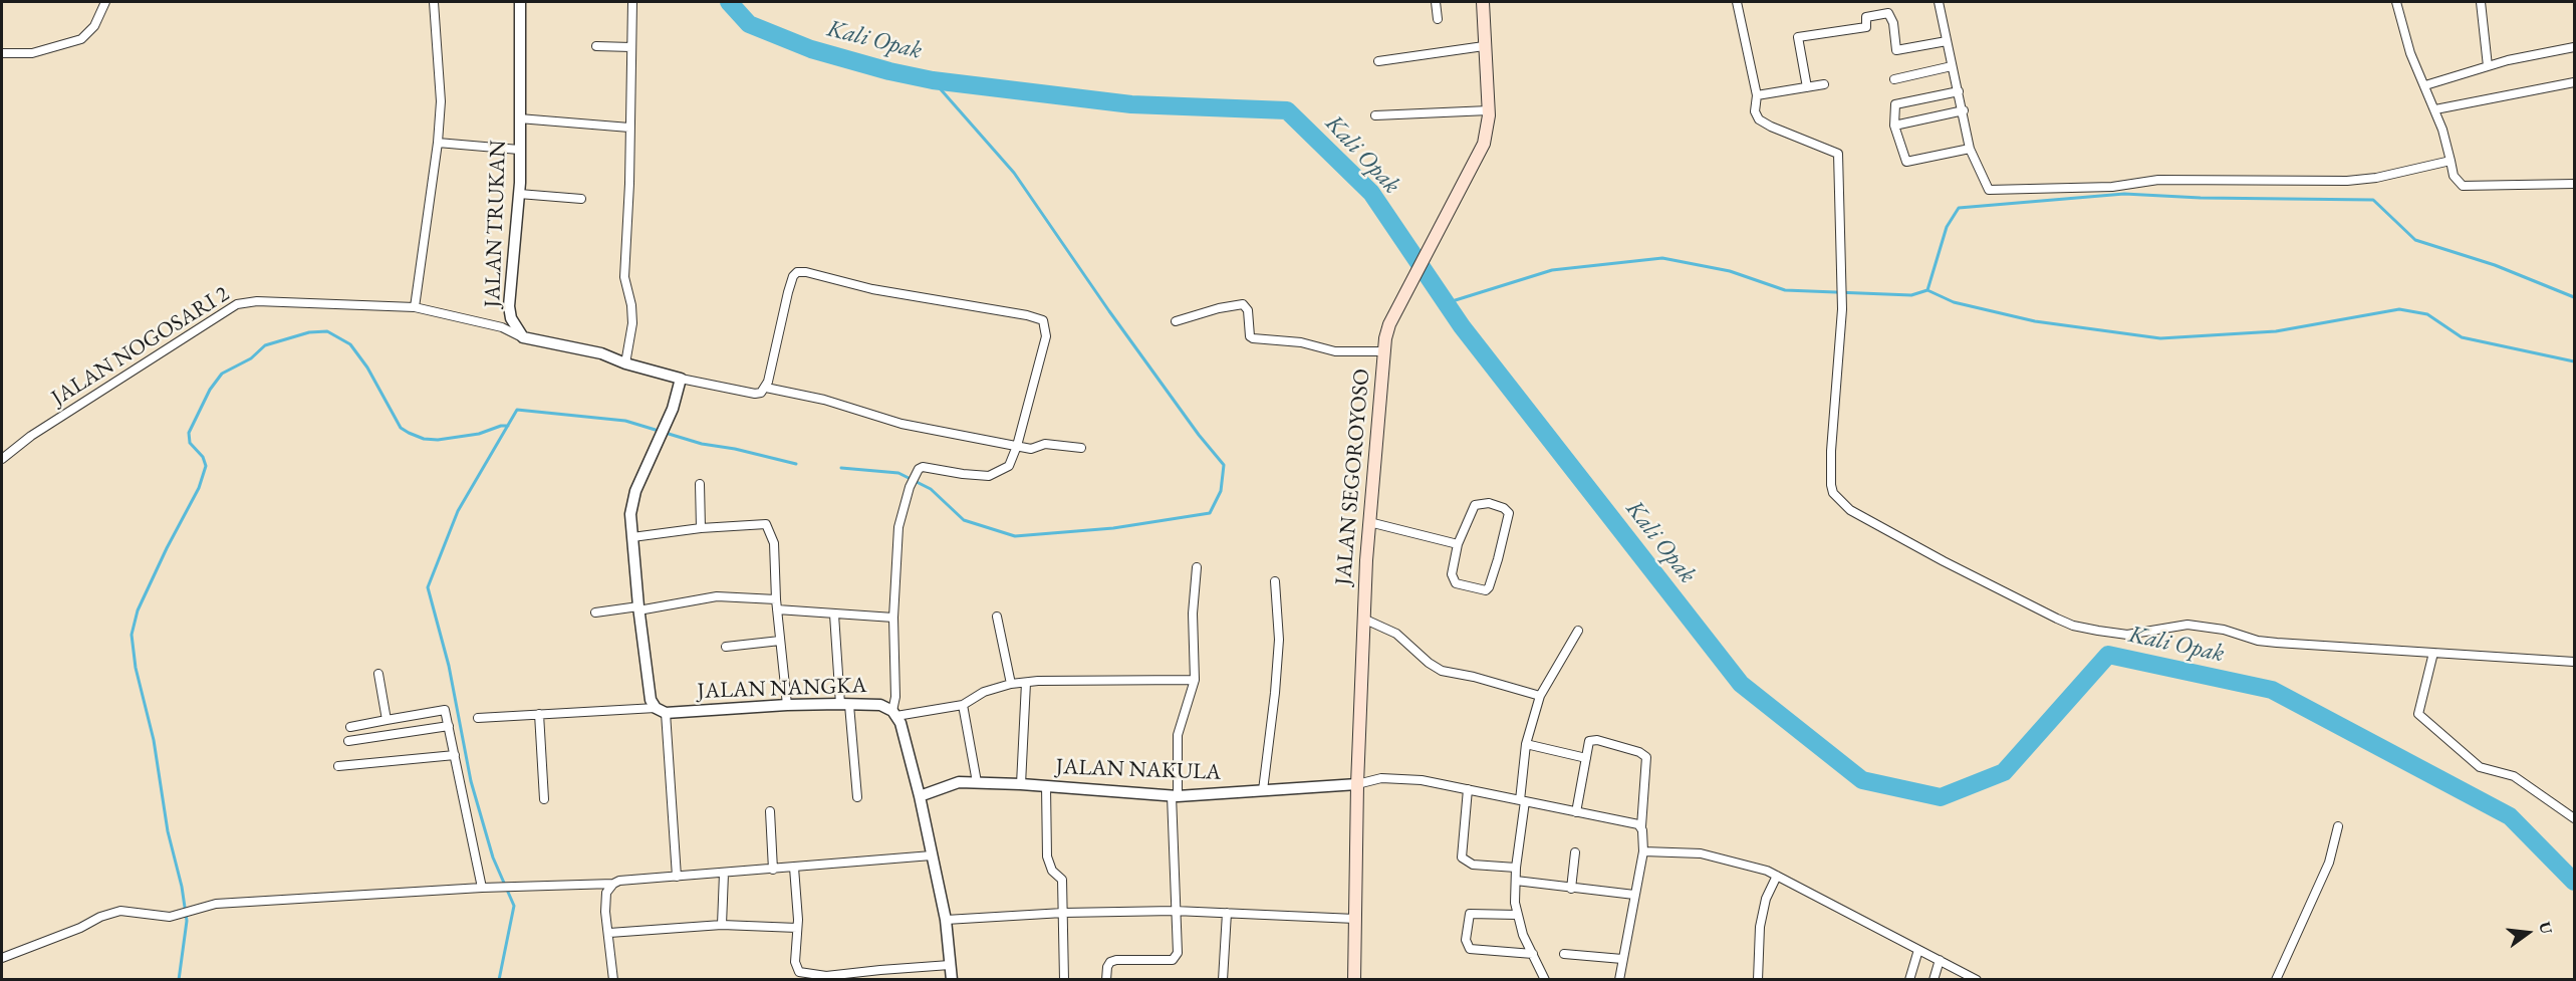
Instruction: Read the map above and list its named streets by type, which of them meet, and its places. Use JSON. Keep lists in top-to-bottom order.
{
  "streets": {
    "main road": ["JALAN SEGOROYOSO"],
    "street": [
      "JALAN TRUKAN",
      "JALAN NOGOSARI 2",
      "JALAN NANGKA",
      "JALAN NAKULA"
    ]
  },
  "crossings": [
    ["JALAN TRUKAN", "JALAN NOGOSARI 2"],
    ["JALAN SEGOROYOSO", "JALAN NAKULA"]
  ],
  "water": ["Kali Opak"],
  "north": "right"
}
